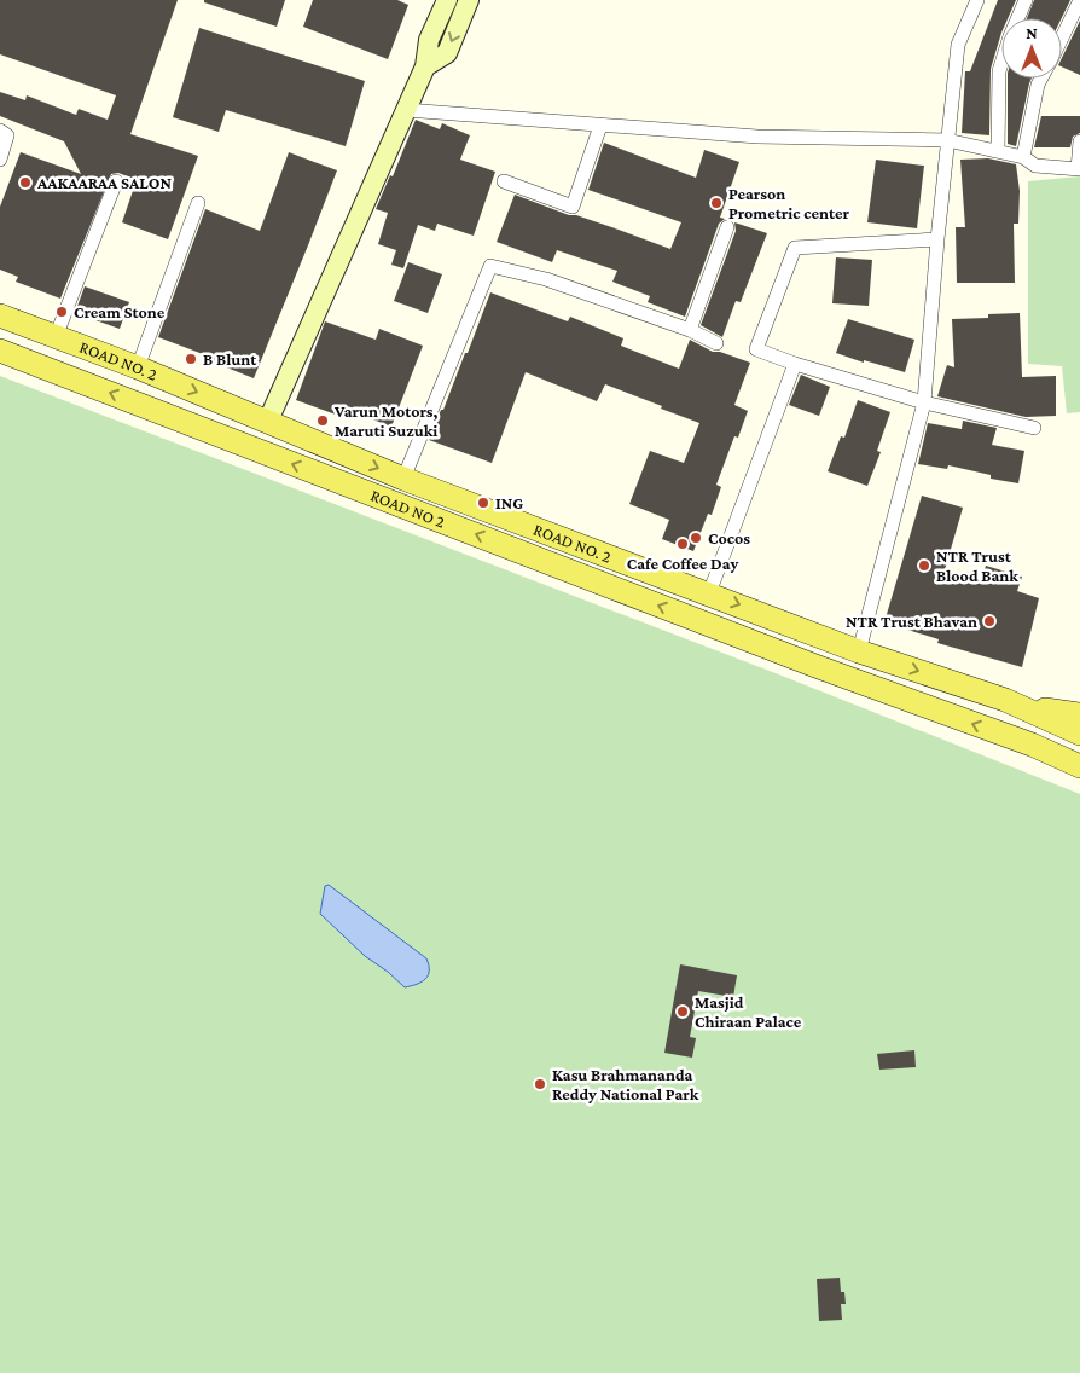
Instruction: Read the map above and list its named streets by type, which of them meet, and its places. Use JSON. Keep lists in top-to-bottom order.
{
  "streets": {
    "main road": ["ROAD NO. 2", "ROAD NO 2"]
  },
  "one_way": ["ROAD NO. 2", "ROAD NO 2"],
  "places": [
    "AAKAARAA SALON",
    "Pearson Prometric center",
    "Cream Stone",
    "B Blunt",
    "Varun Motors, Maruti Suzuki",
    "ING",
    "Cocos",
    "Cafe Coffee Day",
    "NTR Trust Blood Bank",
    "NTR Trust Bhavan",
    "Masjid Chiraan Palace",
    "Kasu Brahmananda Reddy National Park"
  ],
  "north": "top"
}
